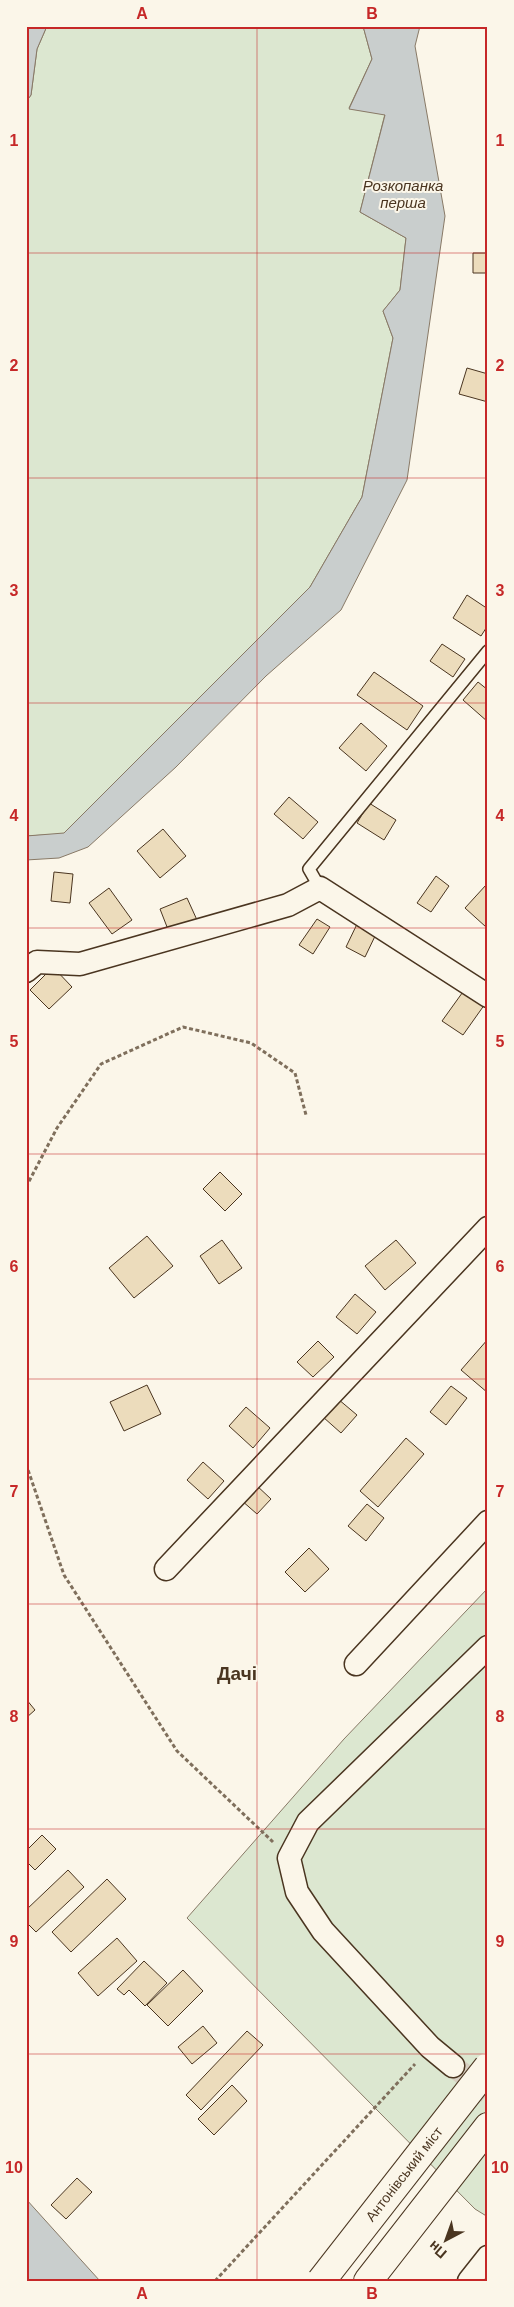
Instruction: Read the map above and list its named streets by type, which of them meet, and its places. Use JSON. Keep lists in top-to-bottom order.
{
  "streets": {
    "highway": ["Антонівський міст"]
  },
  "districts": ["Дачі"],
  "water": ["Розкопанка перша"],
  "north": "bottom left",
  "grid": {
    "columns": ["A", "B"],
    "rows": [
      "1",
      "2",
      "3",
      "4",
      "5",
      "6",
      "7",
      "8",
      "9",
      "10"
    ]
  }
}
